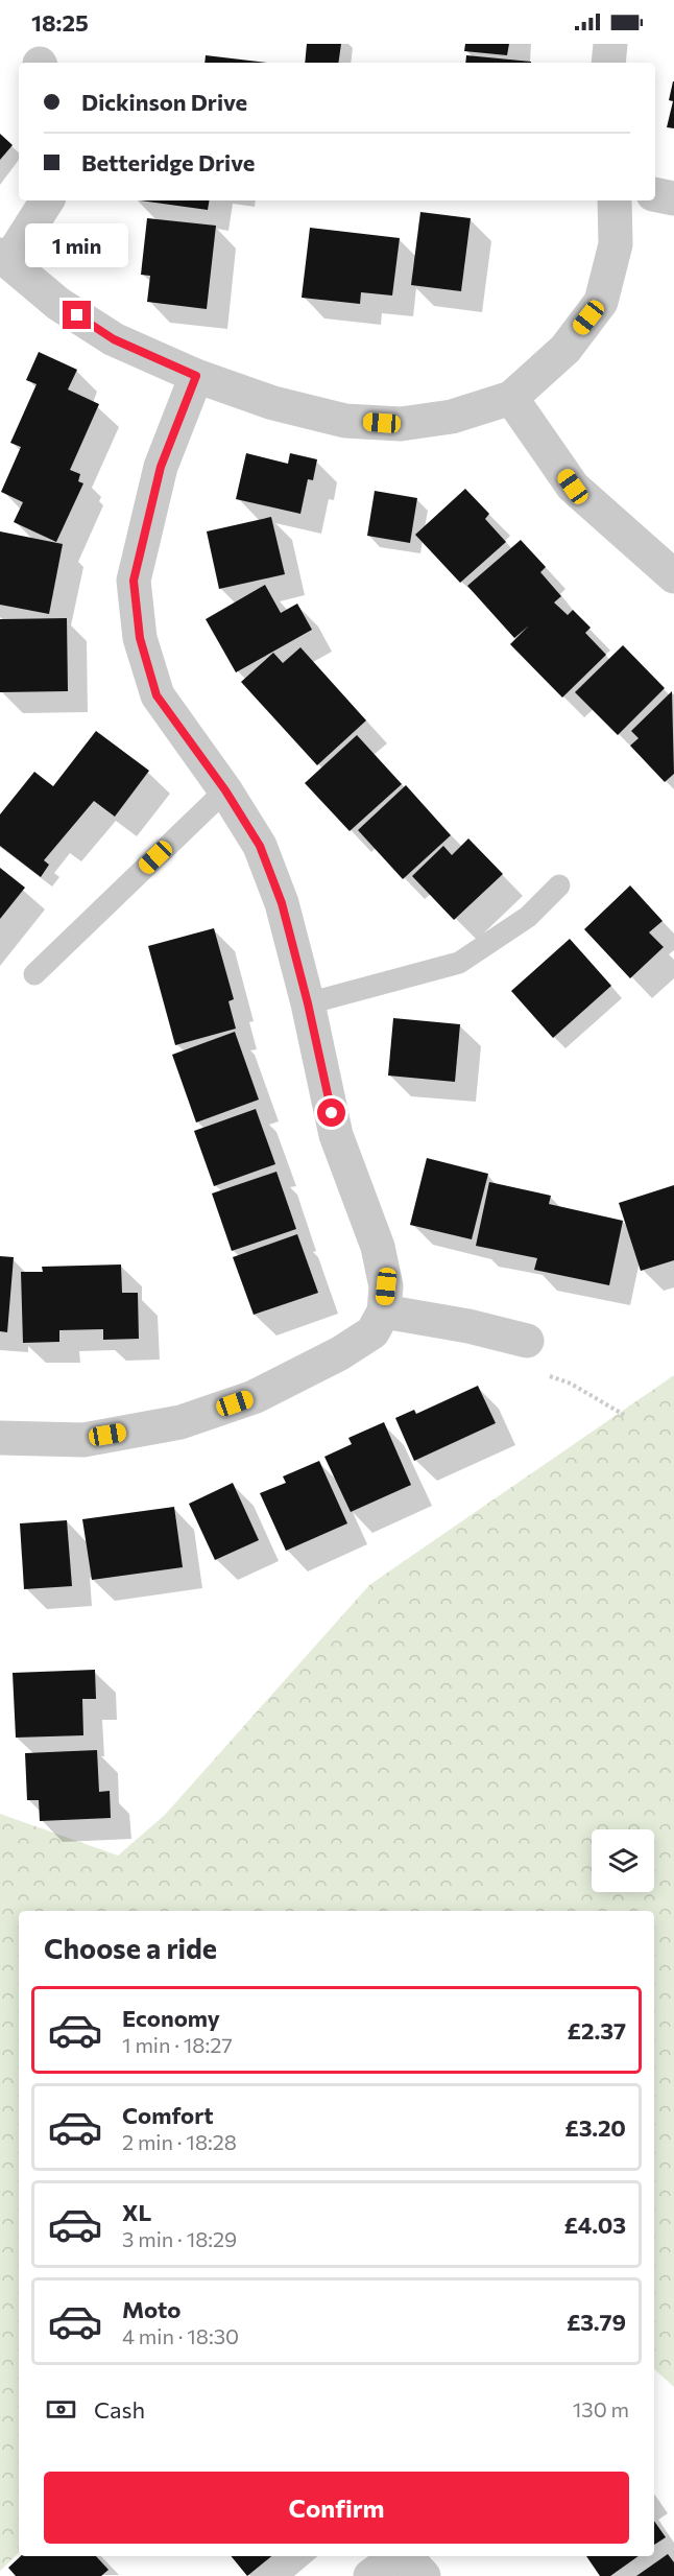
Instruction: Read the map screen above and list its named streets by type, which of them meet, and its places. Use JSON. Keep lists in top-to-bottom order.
{
  "page": {
    "status": "18:25",
    "banner": ["Dickinson Drive", "Betteridge Drive"],
    "bubble": "1 min",
    "heading": "Choose a ride",
    "list": [
      {
        "name": "Economy",
        "note": "1 min · 18:27",
        "value": "£2.37"
      },
      {
        "name": "Comfort",
        "note": "2 min · 18:28",
        "value": "£3.20"
      },
      {
        "name": "XL",
        "note": "3 min · 18:29",
        "value": "£4.03"
      },
      {
        "name": "Moto",
        "note": "4 min · 18:30",
        "value": "£3.79"
      }
    ],
    "pay": ["Cash", "130 m"],
    "buttons": "Confirm"
  }
}
